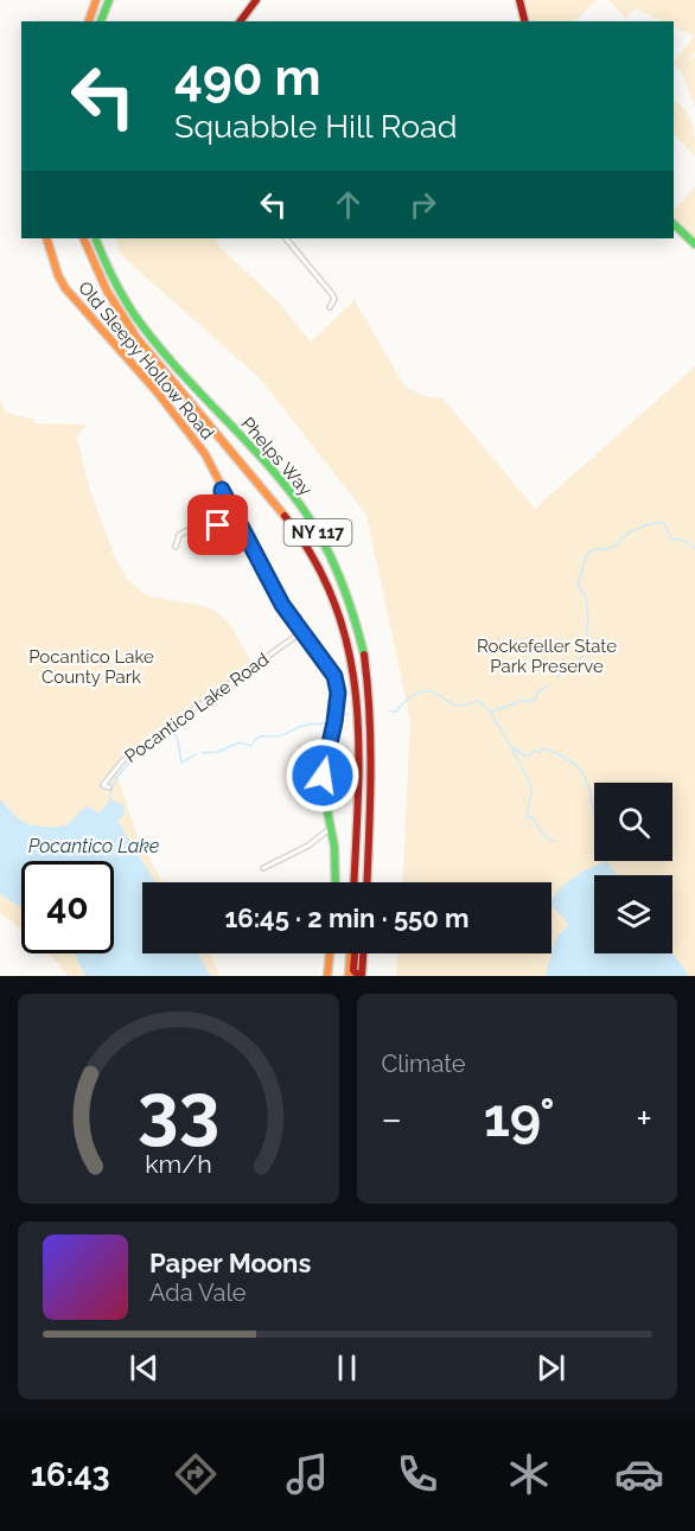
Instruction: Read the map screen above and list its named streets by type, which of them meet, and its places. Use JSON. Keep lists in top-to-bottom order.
{
  "streets": {
    "main road": ["Old Sleepy Hollow Road", "Phelps Way", "NY 117"],
    "street": ["Pocantico Lake Road"]
  },
  "crossings": [
    ["Old Sleepy Hollow Road", "Pocantico Lake Road"]
  ],
  "water": ["Pocantico Lake"],
  "parks": ["Rockefeller State Park Preserve", "Pocantico Lake County Park"],
  "page": {
    "turn": ["490 m", "Squabble Hill Road"],
    "limit": "40",
    "trip": "16:45 · 2 min · 550 m",
    "tile": "Climate",
    "heat": ["−", "19°", "+"],
    "song": ["Paper Moons", "Ada Vale"],
    "tabs": "16:43",
    "gauge": ["33", "km/h"]
  }
}
